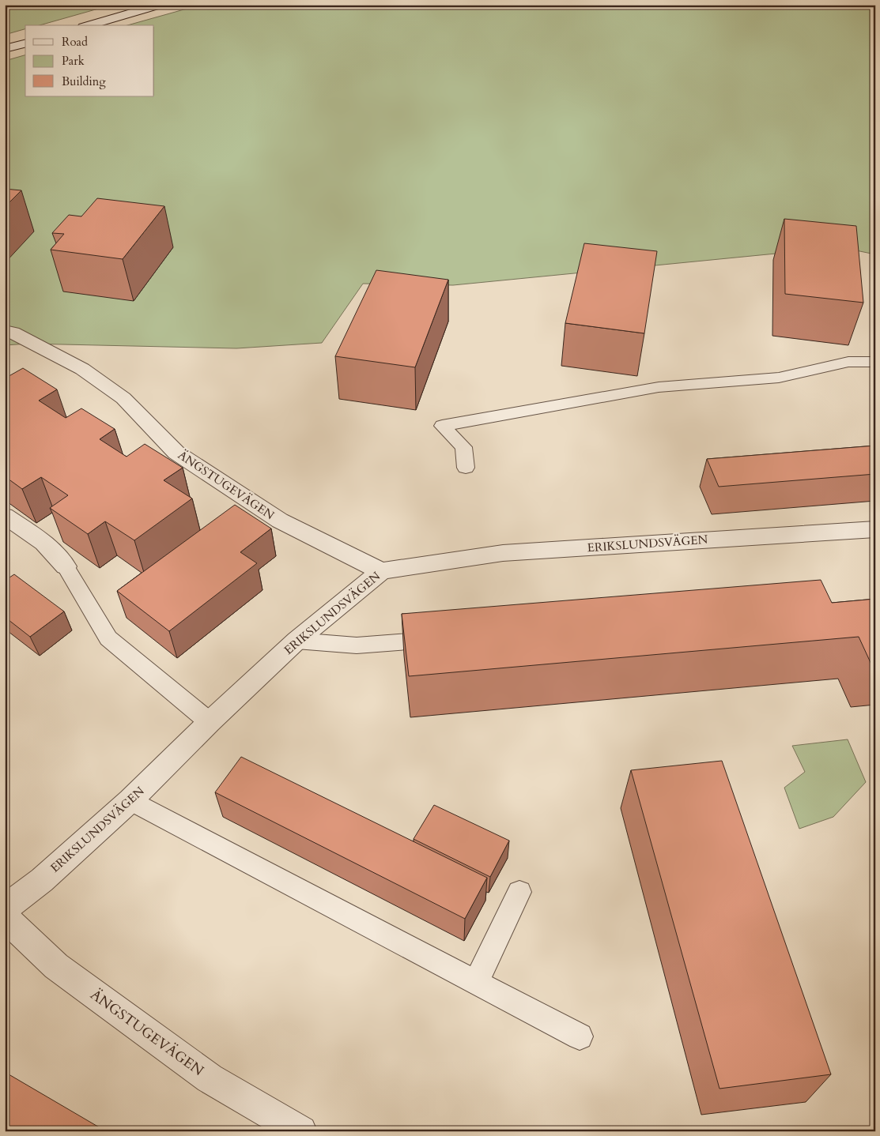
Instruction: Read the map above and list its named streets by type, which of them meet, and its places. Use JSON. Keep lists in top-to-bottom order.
{
  "streets": {
    "street": ["ÄNGSTUGEVÄGEN", "ERIKSLUNDSVÄGEN"]
  },
  "crossings": [
    ["ÄNGSTUGEVÄGEN", "ERIKSLUNDSVÄGEN"]
  ],
  "legend": ["Road", "Park", "Building"]
}
